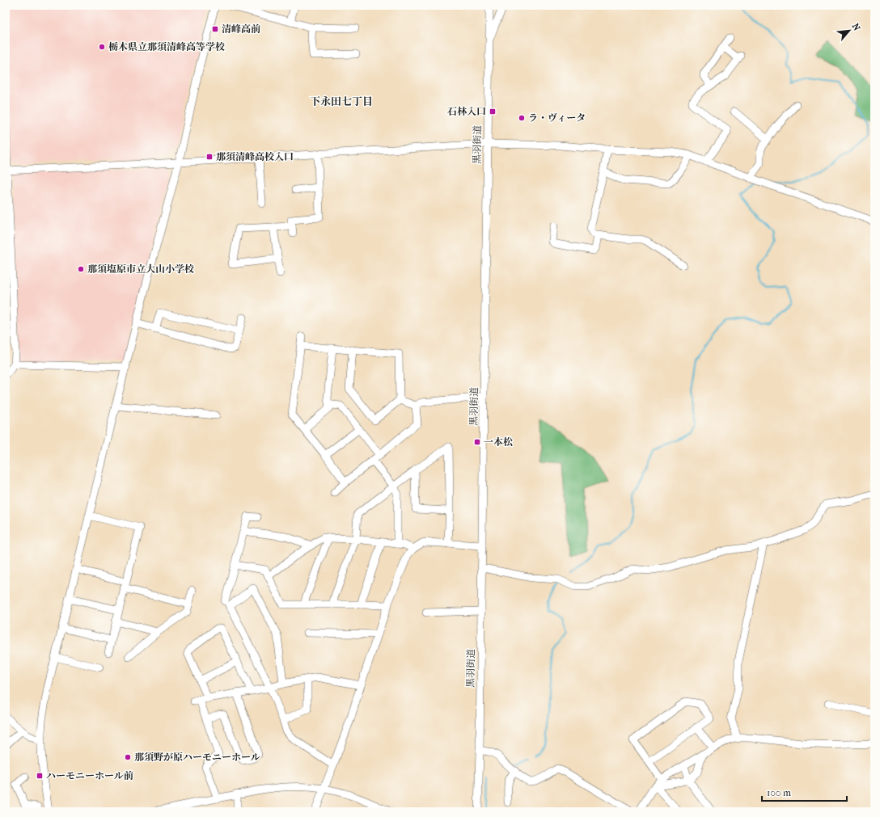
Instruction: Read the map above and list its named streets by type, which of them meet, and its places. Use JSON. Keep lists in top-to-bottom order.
{
  "streets": {
    "street": ["黒羽街道"]
  },
  "districts": ["下永田七丁目"],
  "places": {
    "transit": [
      "清峰高前",
      "石林入口",
      "那須清峰高校入口",
      "一本松",
      "ハーモニーホール前"
    ],
    "other": [
      "栃木県立那須清峰高等学校",
      "ラ・ヴィータ",
      "那須塩原市立大山小学校",
      "那須野が原ハーモニーホール"
    ]
  },
  "scale_bar": "100 m",
  "north": "top right"
}
